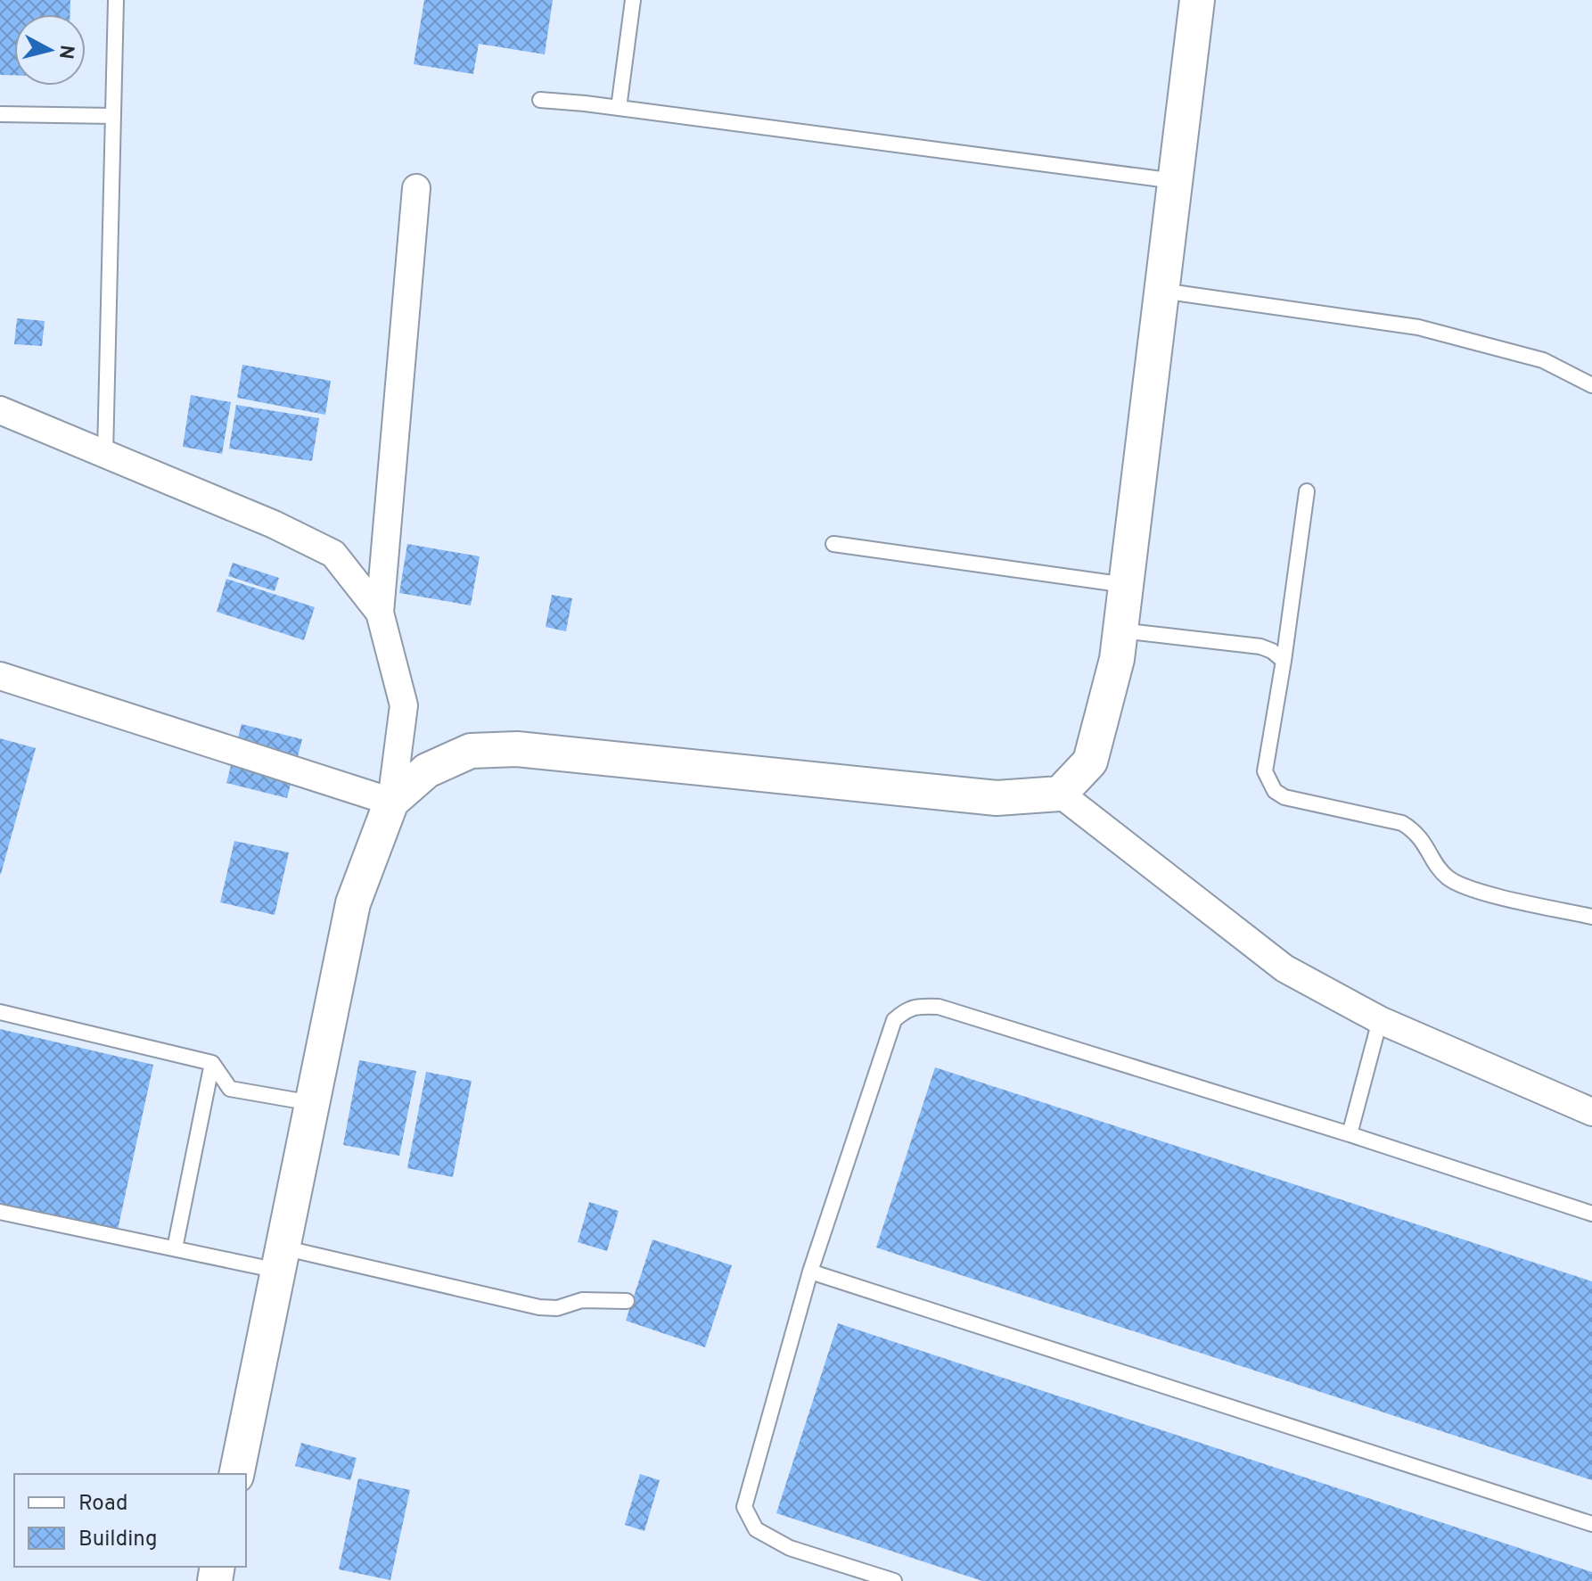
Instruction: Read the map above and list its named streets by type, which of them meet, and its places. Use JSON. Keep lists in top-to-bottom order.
{
  "legend": ["Road", "Building"],
  "north": "right"
}
